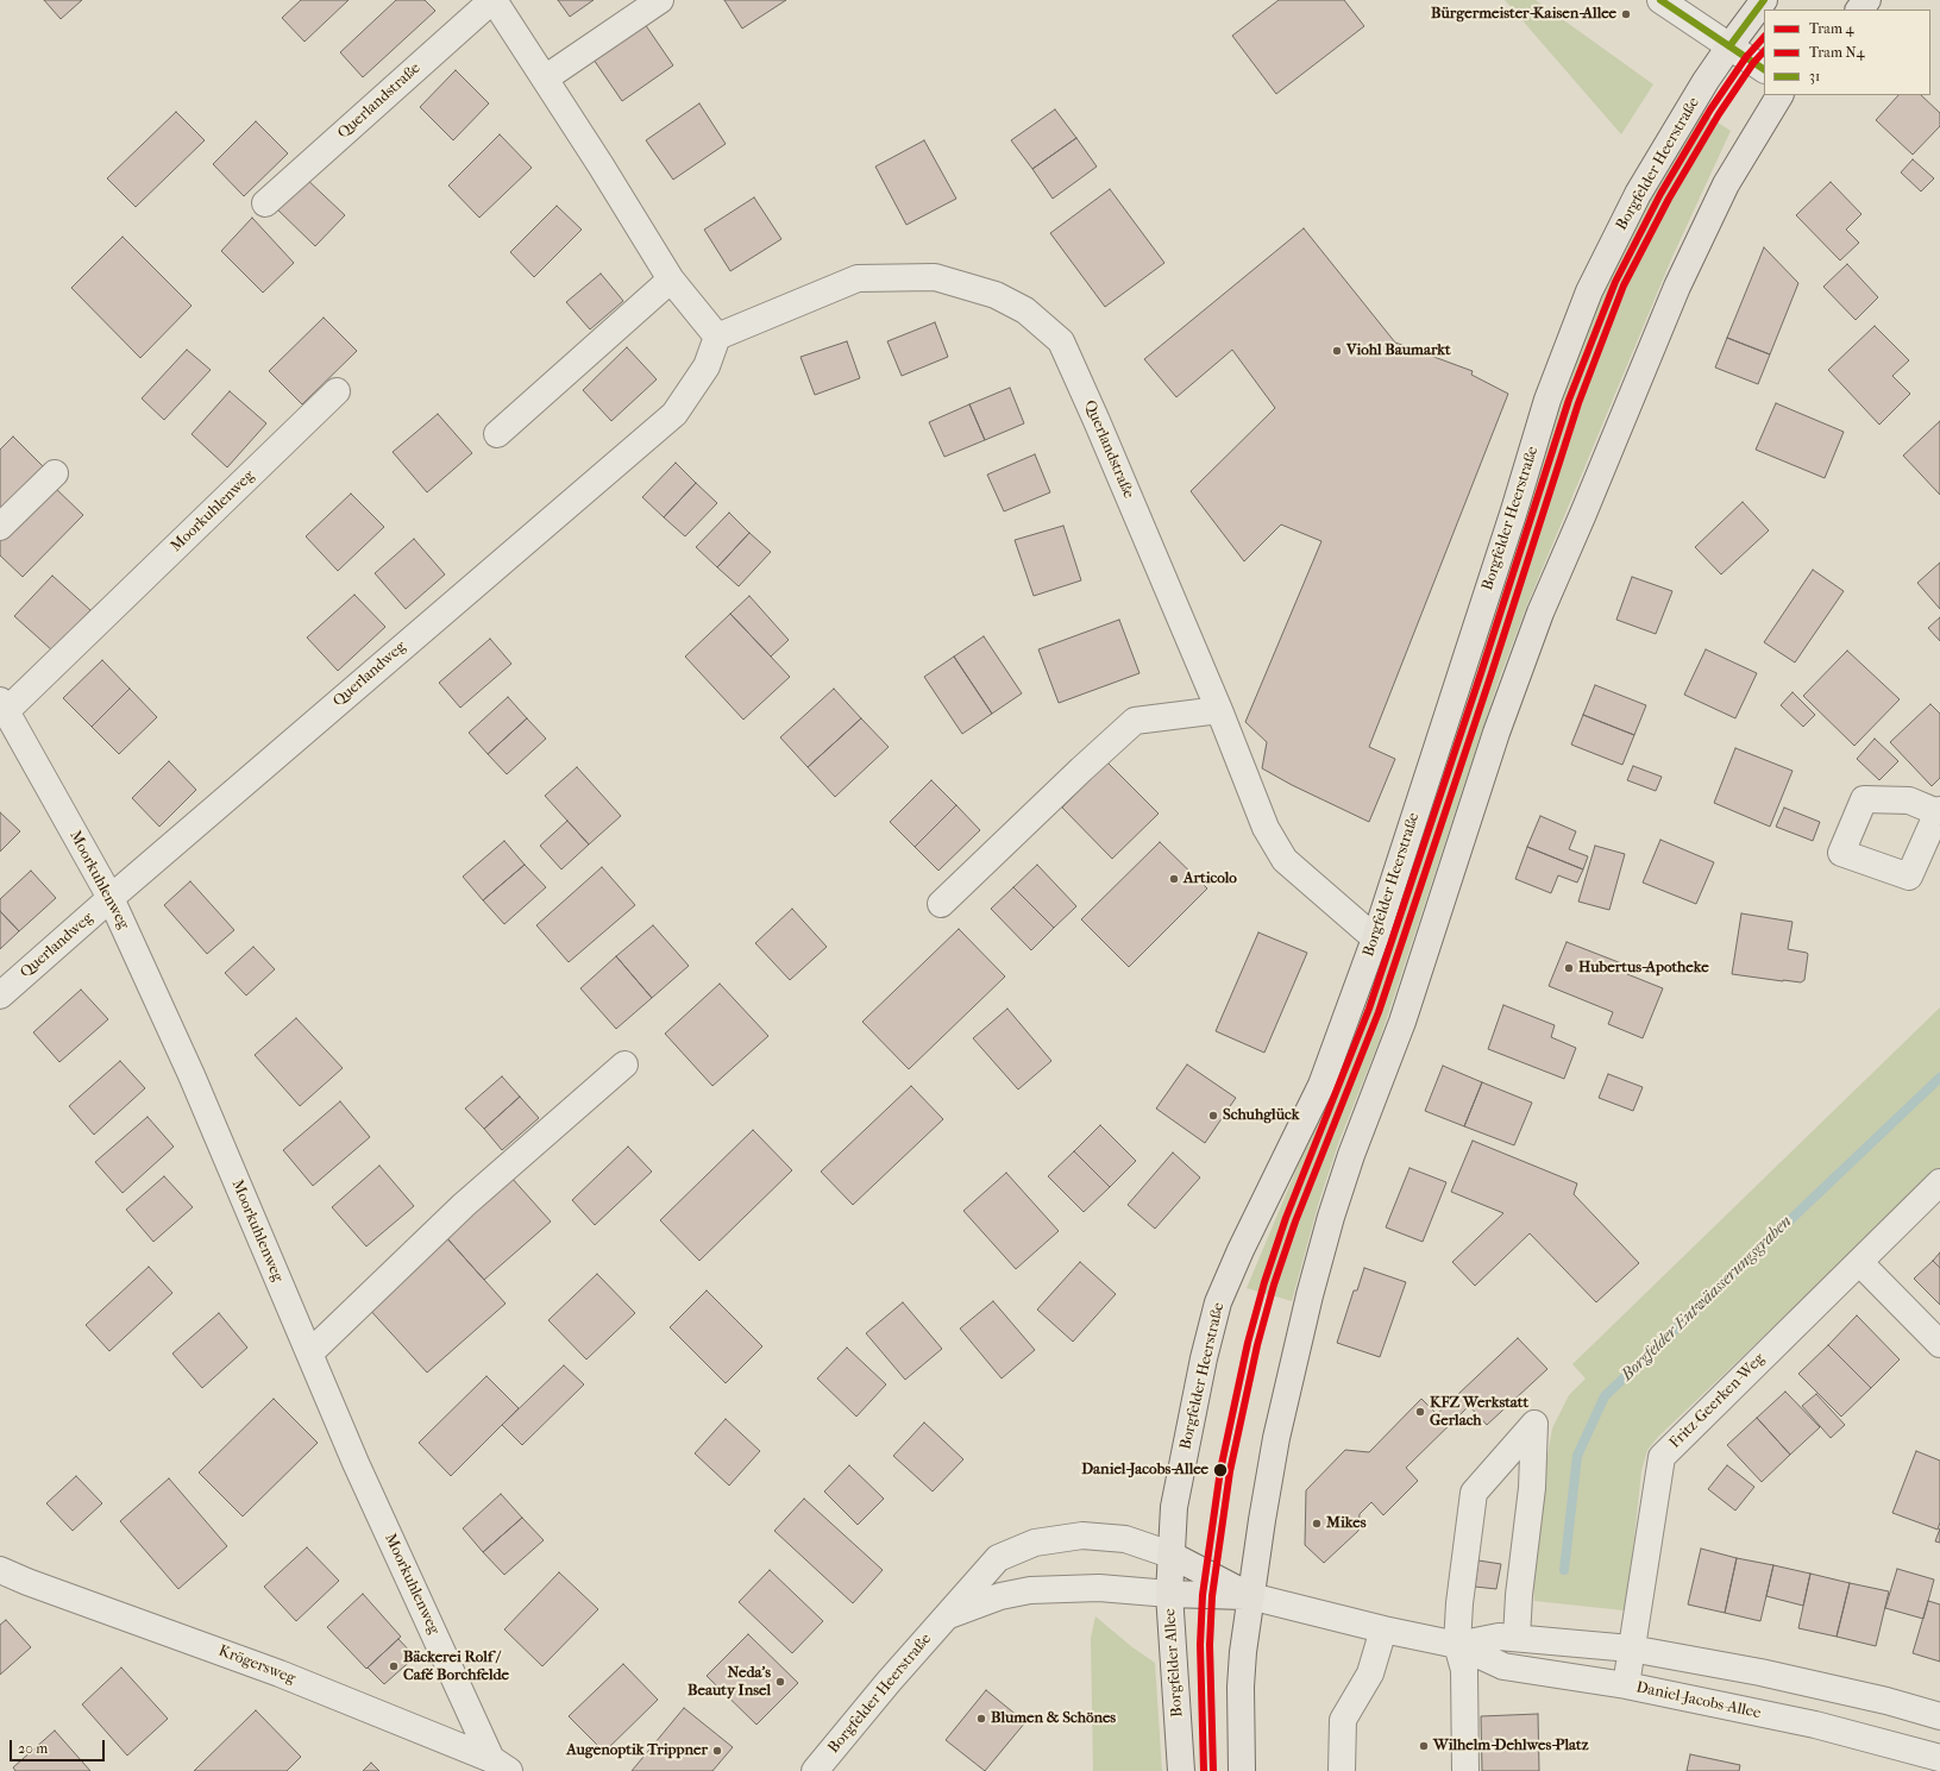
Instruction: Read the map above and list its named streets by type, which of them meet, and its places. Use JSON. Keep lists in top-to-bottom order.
{
  "streets": {
    "main road": ["Borgfelder Heerstraße", "Borgfelder Allee"],
    "street": [
      "Querlandstraße",
      "Moorkuhlenweg",
      "Querlandweg",
      "Fritz-Geerken-Weg",
      "Krögersweg",
      "Daniel-Jacobs-Allee"
    ]
  },
  "crossings": [
    ["Querlandstraße", "Borgfelder Heerstraße"],
    ["Querlandstraße", "Querlandweg"],
    ["Borgfelder Heerstraße", "Borgfelder Allee"],
    ["Moorkuhlenweg", "Querlandweg"],
    ["Moorkuhlenweg", "Krögersweg"],
    ["Fritz-Geerken-Weg", "Daniel-Jacobs-Allee"]
  ],
  "water": ["Borgfelder Entwäasserungsgraben"],
  "places": [
    "Bürgermeister-Kaisen-Allee",
    "Viohl Baumarkt",
    "Articolo",
    "Hubertus-Apotheke",
    "Schuhglück",
    "KFZ Werkstatt Gerlach",
    "Daniel-Jacobs-Allee",
    "Mikes",
    "Bäckerei Rolf / Café Borchfelde",
    "Neda's Beauty Insel",
    "Blumen & Schönes",
    "Wilhelm-Dehlwes-Platz",
    "Augenoptik Trippner"
  ],
  "lines": ["transit line 31", "tram line 4", "tram line N4"],
  "legend": ["Tram 4", "Tram N4", "31"],
  "scale_bar": "20 m"
}
